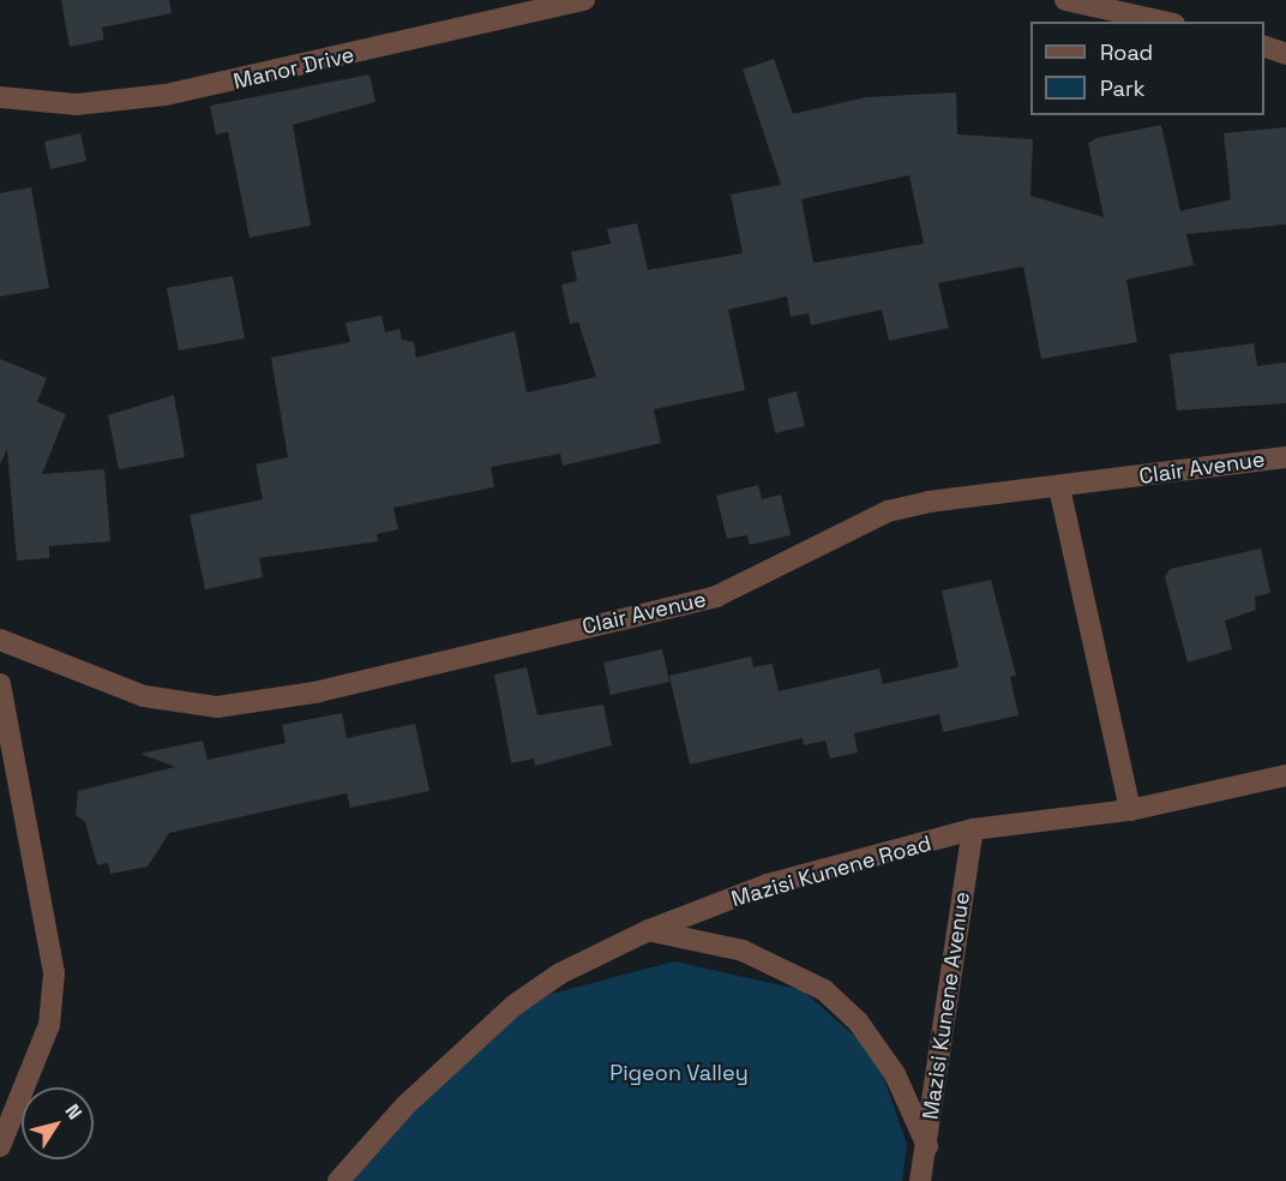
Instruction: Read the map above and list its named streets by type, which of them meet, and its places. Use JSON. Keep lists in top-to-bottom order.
{
  "streets": {
    "street": [
      "Manor Drive",
      "Clair Avenue",
      "Mazisi Kunene Road",
      "Mazisi Kunene Avenue"
    ]
  },
  "crossings": [
    ["Mazisi Kunene Road", "Mazisi Kunene Avenue"]
  ],
  "parks": ["Pigeon Valley"],
  "legend": ["Road", "Park"],
  "north": "top right"
}
